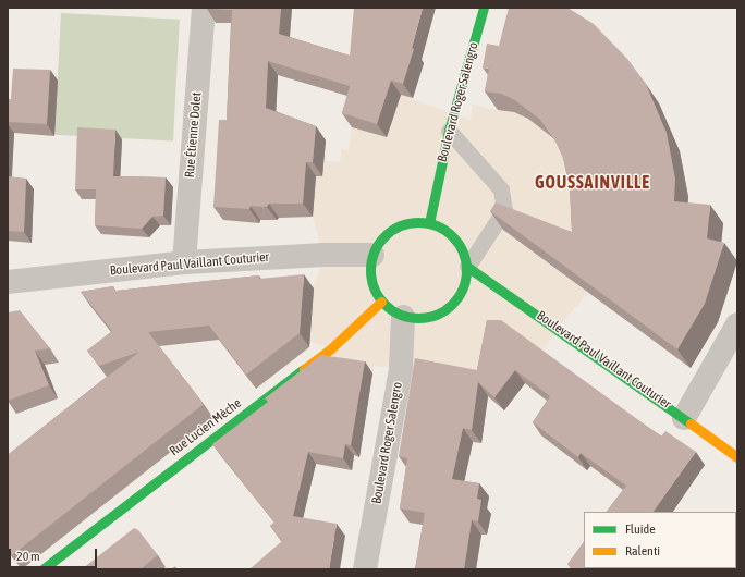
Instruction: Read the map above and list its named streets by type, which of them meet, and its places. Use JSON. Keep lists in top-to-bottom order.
{
  "streets": {
    "street": [
      "Boulevard Roger Salengro",
      "Rue Étienne Dolet",
      "Boulevard Paul Vaillant Couturier",
      "Rue Lucien Mèche"
    ]
  },
  "crossings": [
    ["Boulevard Roger Salengro", "Boulevard Paul Vaillant Couturier"],
    ["Boulevard Roger Salengro", "Rue Lucien Mèche"],
    ["Rue Étienne Dolet", "Boulevard Paul Vaillant Couturier"],
    ["Boulevard Paul Vaillant Couturier", "Rue Lucien Mèche"]
  ],
  "districts": ["GOUSSAINVILLE"],
  "legend": ["Fluide", "Ralenti"],
  "scale_bar": "20 m"
}
